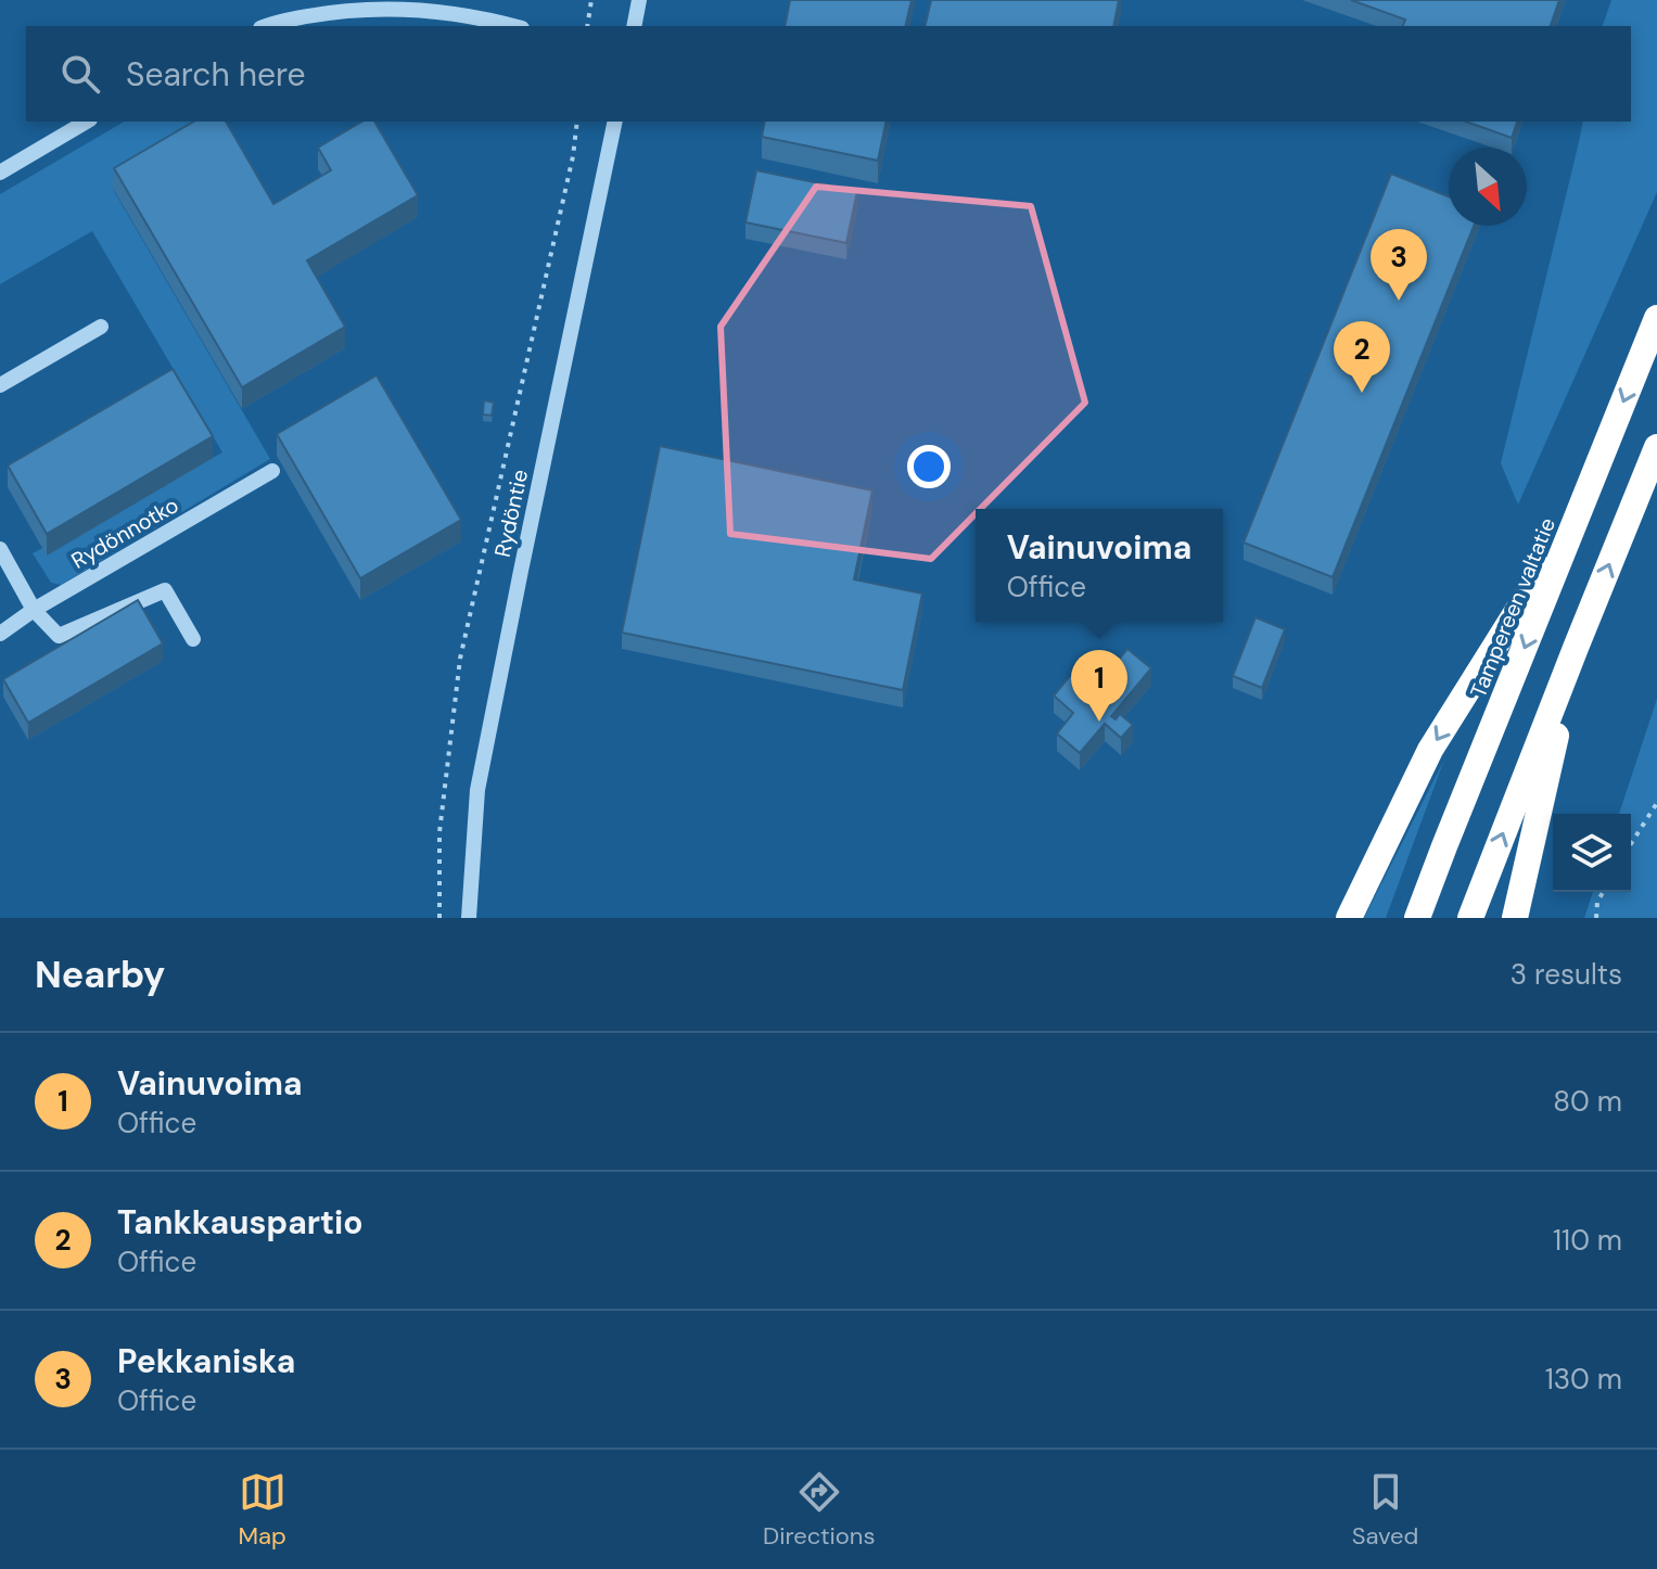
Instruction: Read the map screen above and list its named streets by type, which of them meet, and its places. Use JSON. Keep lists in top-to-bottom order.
{
  "streets": {
    "highway": ["Tampereen valtatie"],
    "street": ["Rydöntie", "Rydönnotko"]
  },
  "north": "bottom right",
  "page": {
    "search": "Search here",
    "pins": ["3", "2", "1"],
    "popup": ["Vainuvoima", "Office"],
    "heading": ["Nearby", "3 results"],
    "list": [
      {
        "mark": "1",
        "name": "Vainuvoima",
        "note": "Office",
        "value": "80 m"
      },
      {
        "mark": "2",
        "name": "Tankkauspartio",
        "note": "Office",
        "value": "110 m"
      },
      {
        "mark": "3",
        "name": "Pekkaniska",
        "note": "Office",
        "value": "130 m"
      }
    ],
    "nav": ["Map", "Directions", "Saved"]
  }
}
